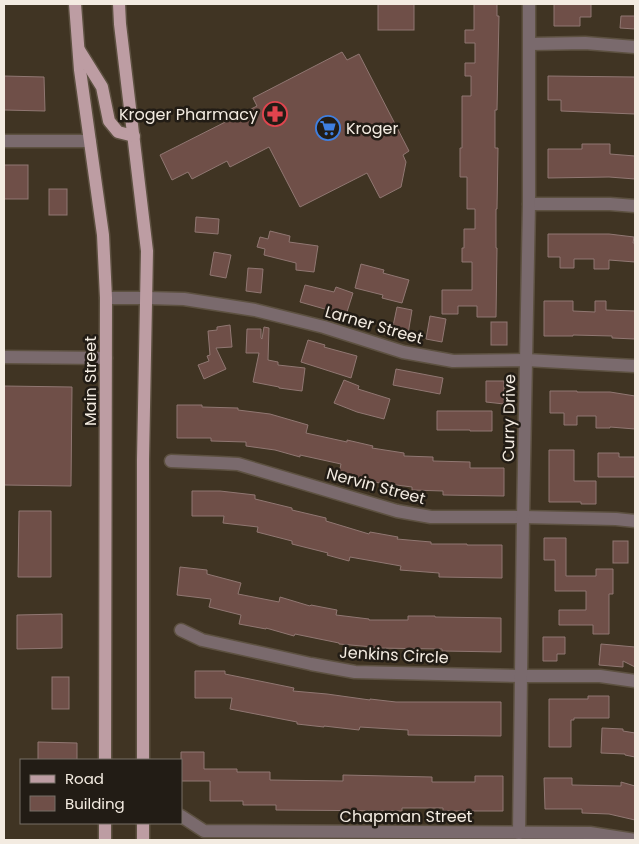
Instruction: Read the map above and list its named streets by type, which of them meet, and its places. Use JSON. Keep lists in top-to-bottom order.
{
  "streets": {
    "main road": ["Main Street"],
    "street": [
      "Larner Street",
      "Curry Drive",
      "Nervin Street",
      "Jenkins Circle",
      "Chapman Street"
    ]
  },
  "crossings": [
    ["Larner Street", "Main Street"],
    ["Larner Street", "Curry Drive"],
    ["Curry Drive", "Nervin Street"],
    ["Curry Drive", "Jenkins Circle"],
    ["Curry Drive", "Chapman Street"]
  ],
  "places": {
    "pharmacy": ["Kroger Pharmacy"],
    "supermarket": ["Kroger"]
  },
  "legend": ["Road", "Building"]
}
